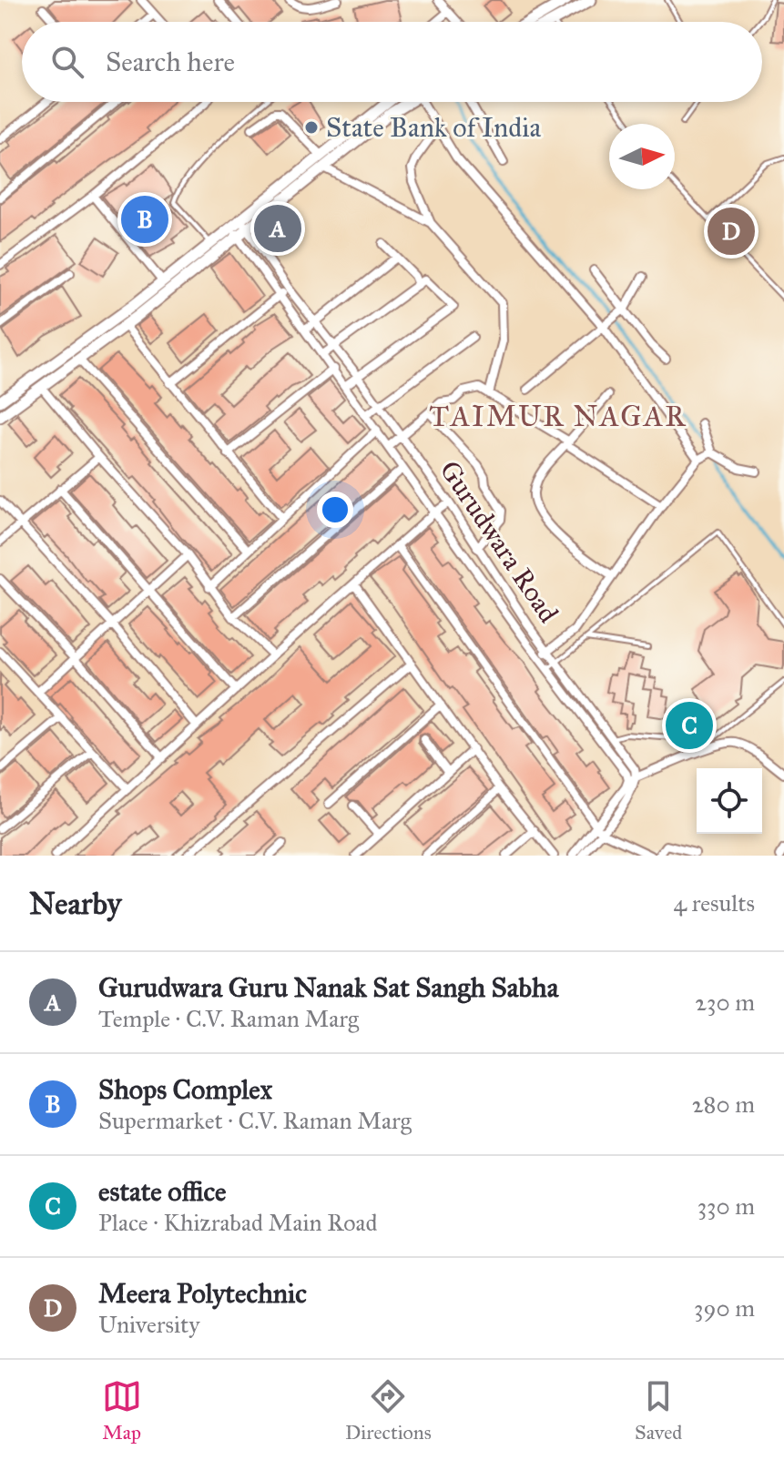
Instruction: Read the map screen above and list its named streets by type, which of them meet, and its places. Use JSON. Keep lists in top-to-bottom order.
{
  "streets": {
    "street": ["Gurudwara Road"]
  },
  "districts": ["TAIMUR NAGAR"],
  "places": ["State Bank of India"],
  "north": "right",
  "page": {
    "search": "Search here",
    "pins": [
      "B",
      "A",
      "D",
      "C"
    ],
    "heading": ["Nearby", "4 results"],
    "list": [
      {
        "mark": "A",
        "name": "Gurudwara Guru Nanak Sat Sangh Sabha",
        "note": "Temple · C.V. Raman Marg",
        "value": "230 m"
      },
      {
        "mark": "B",
        "name": "Shops Complex",
        "note": "Supermarket · C.V. Raman Marg",
        "value": "280 m"
      },
      {
        "mark": "C",
        "name": "estate office",
        "note": "Place · Khizrabad Main Road",
        "value": "330 m"
      },
      {
        "mark": "D",
        "name": "Meera Polytechnic",
        "note": "University",
        "value": "390 m"
      }
    ],
    "nav": ["Map", "Directions", "Saved"]
  }
}
